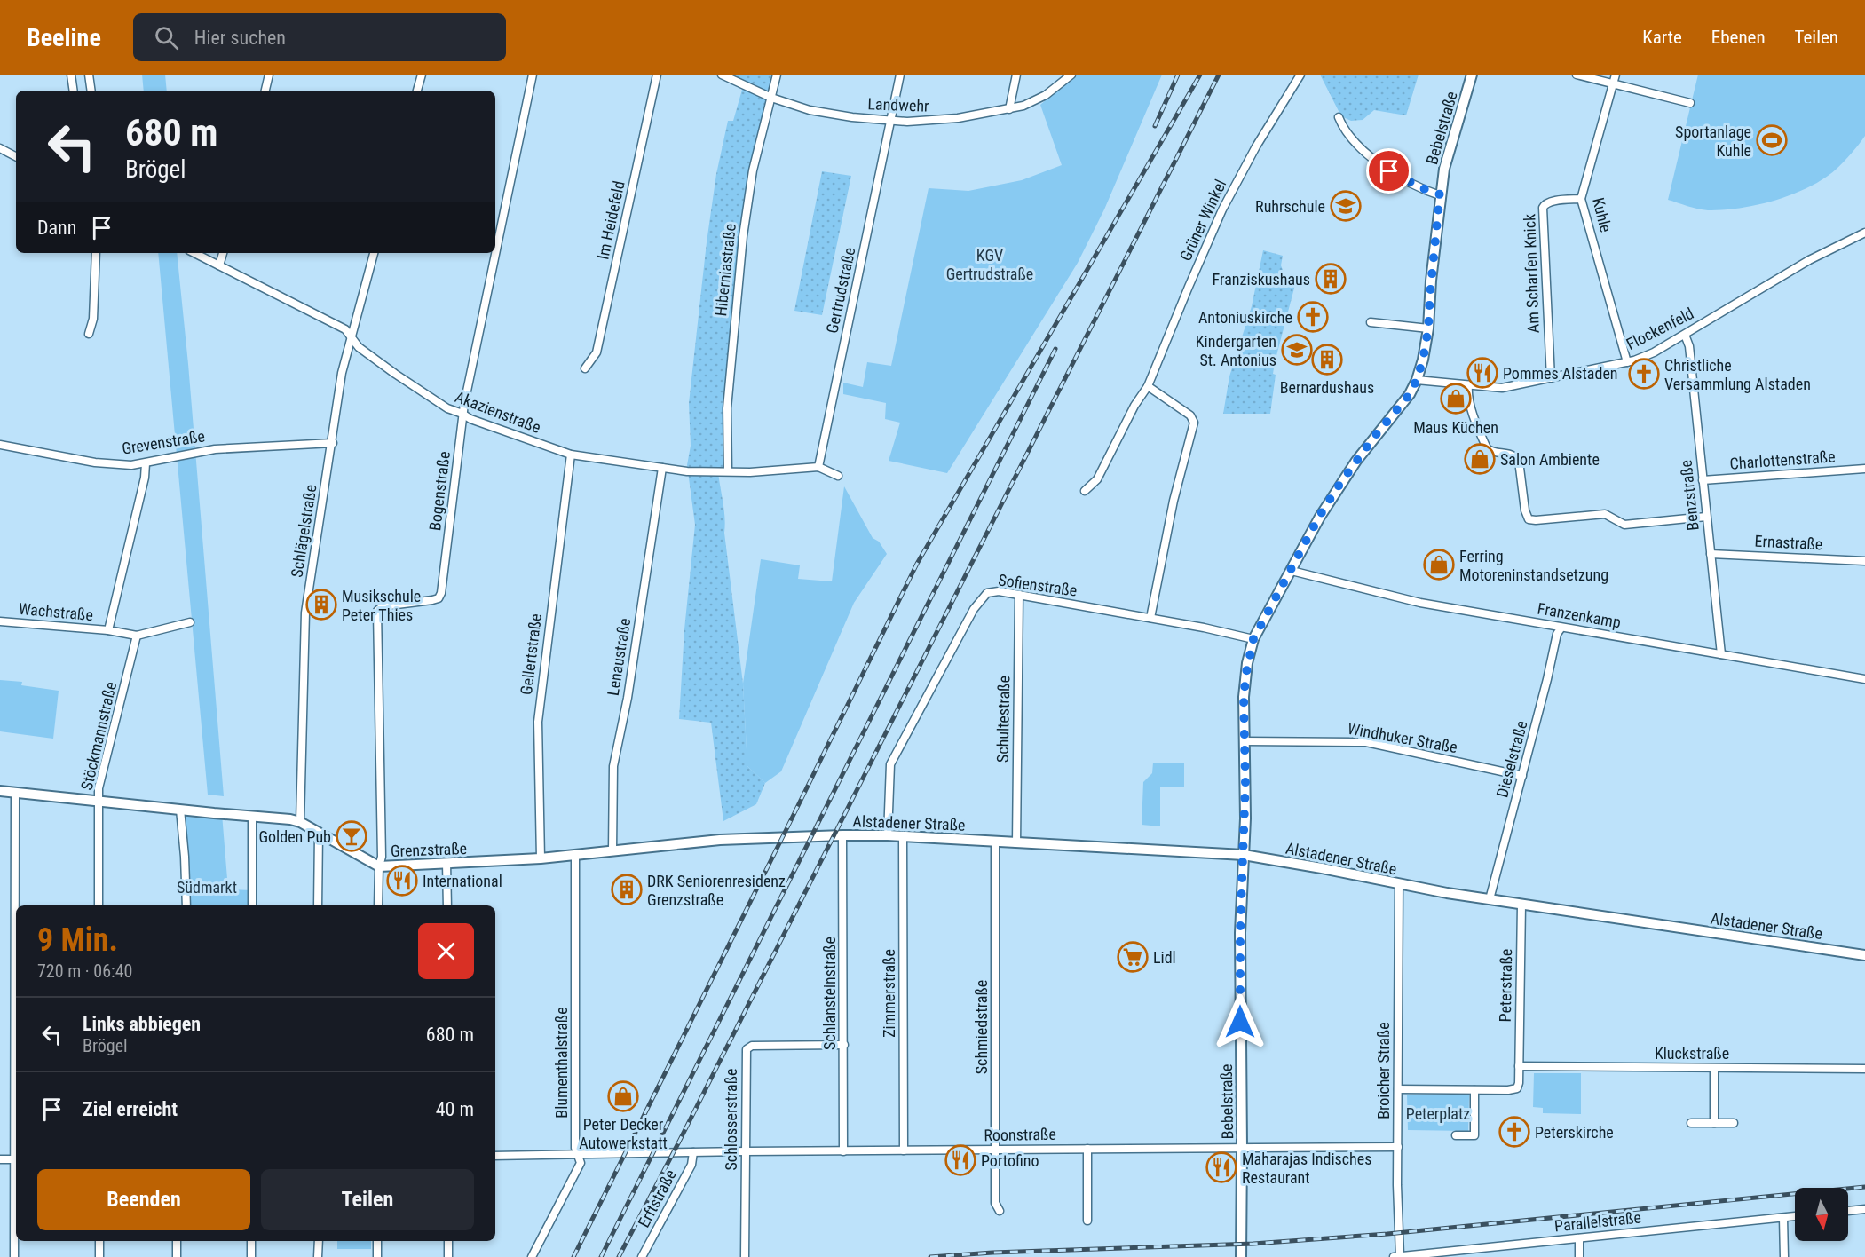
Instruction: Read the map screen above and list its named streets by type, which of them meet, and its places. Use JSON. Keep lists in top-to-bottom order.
{
  "streets": {
    "street": [
      "Landwehr",
      "Bebelstraße",
      "Kuhle",
      "Im Heidefeld",
      "Grüner Winkel",
      "Hiberniastraße",
      "Am Scharfen Knick",
      "Gertrudstraße",
      "Flockenfeld",
      "Akazienstraße",
      "Grevenstraße",
      "Charlottenstraße",
      "Bogenstraße",
      "Benzstraße",
      "Schlägelstraße",
      "Ernastraße",
      "Sofienstraße",
      "Wachstraße",
      "Franzenkamp",
      "Gellertstraße",
      "Lenaustraße",
      "Schultestraße",
      "Stöckmannstraße",
      "Windhuker Straße",
      "Dieselstraße",
      "Alstadener Straße",
      "Grenzstraße",
      "Peterstraße",
      "Schlansteinstraße",
      "Zimmerstraße",
      "Schmiedstraße",
      "Kluckstraße",
      "Blumenthalstraße",
      "Broicher Straße",
      "Schlosserstraße",
      "Roonstraße",
      "Erftstraße",
      "Parallelstraße"
    ]
  },
  "crossings": [
    ["Landwehr", "Hiberniastraße"],
    ["Landwehr", "Gertrudstraße"],
    ["Bebelstraße", "Flockenfeld"],
    ["Bebelstraße", "Sofienstraße"],
    ["Bebelstraße", "Franzenkamp"],
    ["Bebelstraße", "Windhuker Straße"],
    ["Bebelstraße", "Alstadener Straße"],
    ["Bebelstraße", "Roonstraße"],
    ["Kuhle", "Am Scharfen Knick"],
    ["Kuhle", "Flockenfeld"],
    ["Hiberniastraße", "Akazienstraße"],
    ["Am Scharfen Knick", "Flockenfeld"],
    ["Gertrudstraße", "Akazienstraße"],
    ["Flockenfeld", "Benzstraße"],
    ["Akazienstraße", "Bogenstraße"],
    ["Akazienstraße", "Schlägelstraße"],
    ["Akazienstraße", "Gellertstraße"],
    ["Akazienstraße", "Lenaustraße"],
    ["Grevenstraße", "Schlägelstraße"],
    ["Charlottenstraße", "Benzstraße"],
    ["Bogenstraße", "Grenzstraße"],
    ["Benzstraße", "Ernastraße"],
    ["Benzstraße", "Franzenkamp"],
    ["Schlägelstraße", "Grenzstraße"],
    ["Sofienstraße", "Schultestraße"],
    ["Sofienstraße", "Alstadener Straße"],
    ["Franzenkamp", "Dieselstraße"],
    ["Gellertstraße", "Grenzstraße"],
    ["Lenaustraße", "Grenzstraße"],
    ["Schultestraße", "Alstadener Straße"],
    ["Stöckmannstraße", "Grenzstraße"],
    ["Windhuker Straße", "Dieselstraße"],
    ["Dieselstraße", "Alstadener Straße"],
    ["Alstadener Straße", "Grenzstraße"],
    ["Alstadener Straße", "Peterstraße"],
    ["Alstadener Straße", "Schlansteinstraße"],
    ["Alstadener Straße", "Zimmerstraße"],
    ["Alstadener Straße", "Schmiedstraße"],
    ["Alstadener Straße", "Broicher Straße"],
    ["Grenzstraße", "Blumenthalstraße"],
    ["Peterstraße", "Kluckstraße"],
    ["Schlansteinstraße", "Schlosserstraße"],
    ["Schlansteinstraße", "Roonstraße"],
    ["Zimmerstraße", "Roonstraße"],
    ["Schmiedstraße", "Roonstraße"],
    ["Blumenthalstraße", "Roonstraße"],
    ["Broicher Straße", "Roonstraße"],
    ["Broicher Straße", "Parallelstraße"],
    ["Schlosserstraße", "Roonstraße"],
    ["Roonstraße", "Erftstraße"]
  ],
  "parks": ["KGV Gertrudstraße", "Südmarkt", "Peterplatz"],
  "places": {
    "sports": ["Sportanlage Kuhle"],
    "school or university": ["Ruhrschule", "Kindergarten St. Antonius"],
    "building": [
      "Franziskushaus",
      "Bernardushaus",
      "Musikschule Peter Thies",
      "DRK Seniorenresidenz Grenzstraße"
    ],
    "church": ["Antoniuskirche", "Christliche Versammlung Alstaden", "Peterskirche"],
    "restaurant": [
      "Pommes Alstaden",
      "International",
      "Portofino",
      "Maharajas Indisches Restaurant"
    ],
    "shop": [
      "Maus Küchen",
      "Salon Ambiente",
      "Ferring Motoreninstandsetzung",
      "Peter Decker Autowerkstatt"
    ],
    "bar": ["Golden Pub"],
    "supermarket": ["Lidl"]
  },
  "north": "bottom",
  "page": {
    "header": "Beeline",
    "search": "Hier suchen",
    "nav": ["Karte", "Ebenen", "Teilen"],
    "turn": ["680 m", "Brögel"],
    "then": "Dann",
    "heading": ["9 Min.", "720 m · 06:40"],
    "list": [
      {
        "name": "Links abbiegen",
        "note": "Brögel",
        "value": "680 m"
      },
      {
        "name": "Ziel erreicht",
        "value": "40 m"
      }
    ],
    "buttons": ["Beenden", "Teilen"]
  }
}
